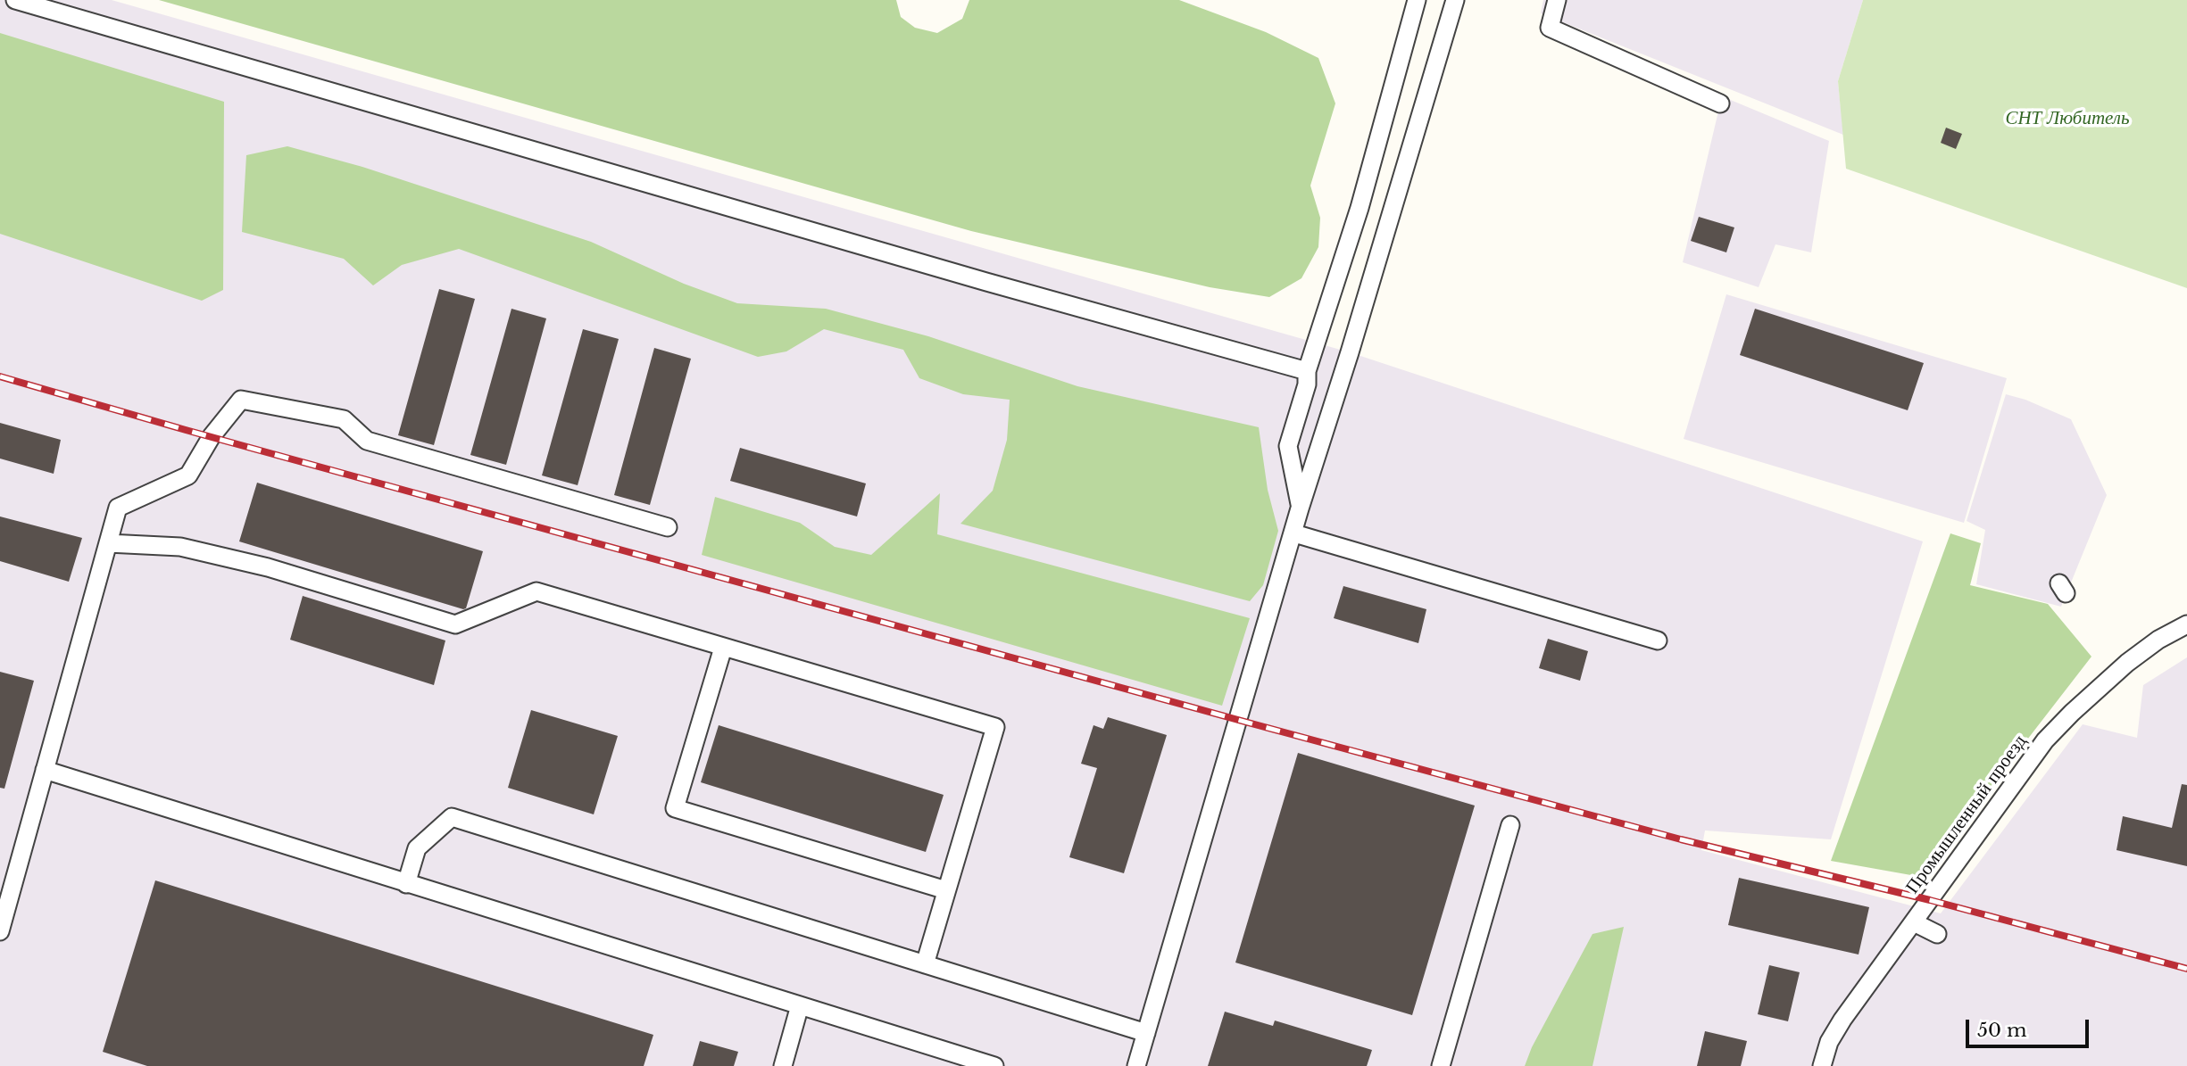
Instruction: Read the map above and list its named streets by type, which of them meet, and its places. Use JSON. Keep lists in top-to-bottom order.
{
  "streets": {
    "street": ["Промышленный проезд"]
  },
  "parks": ["СНТ Любитель"],
  "scale_bar": "50 m"
}
